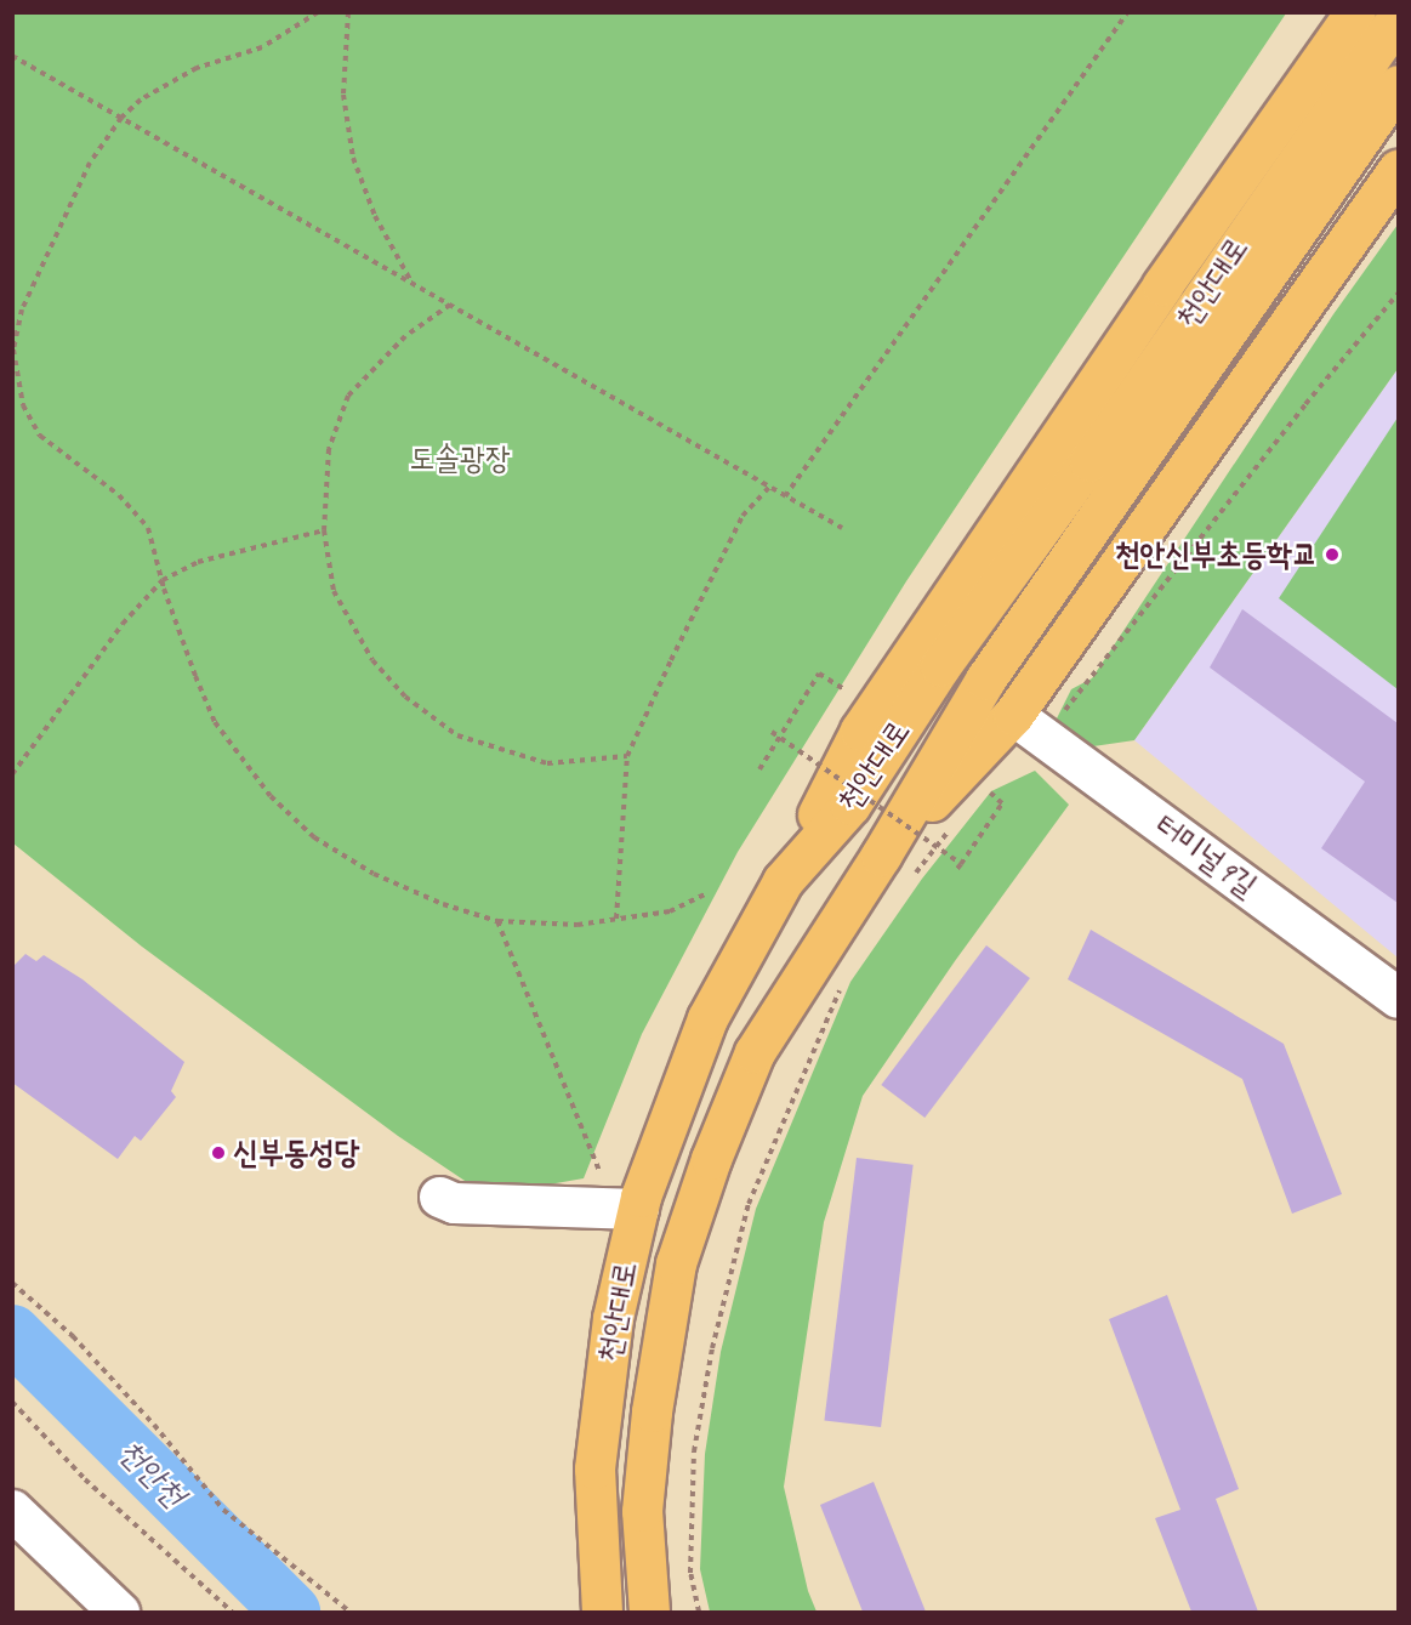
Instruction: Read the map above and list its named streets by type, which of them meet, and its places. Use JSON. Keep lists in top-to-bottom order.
{
  "streets": {
    "main road": ["천안대로"],
    "street": ["터미널9길"]
  },
  "water": ["천안천"],
  "parks": ["도솔광장"],
  "places": ["천안신부초등학교", "신부동성당"]
}
